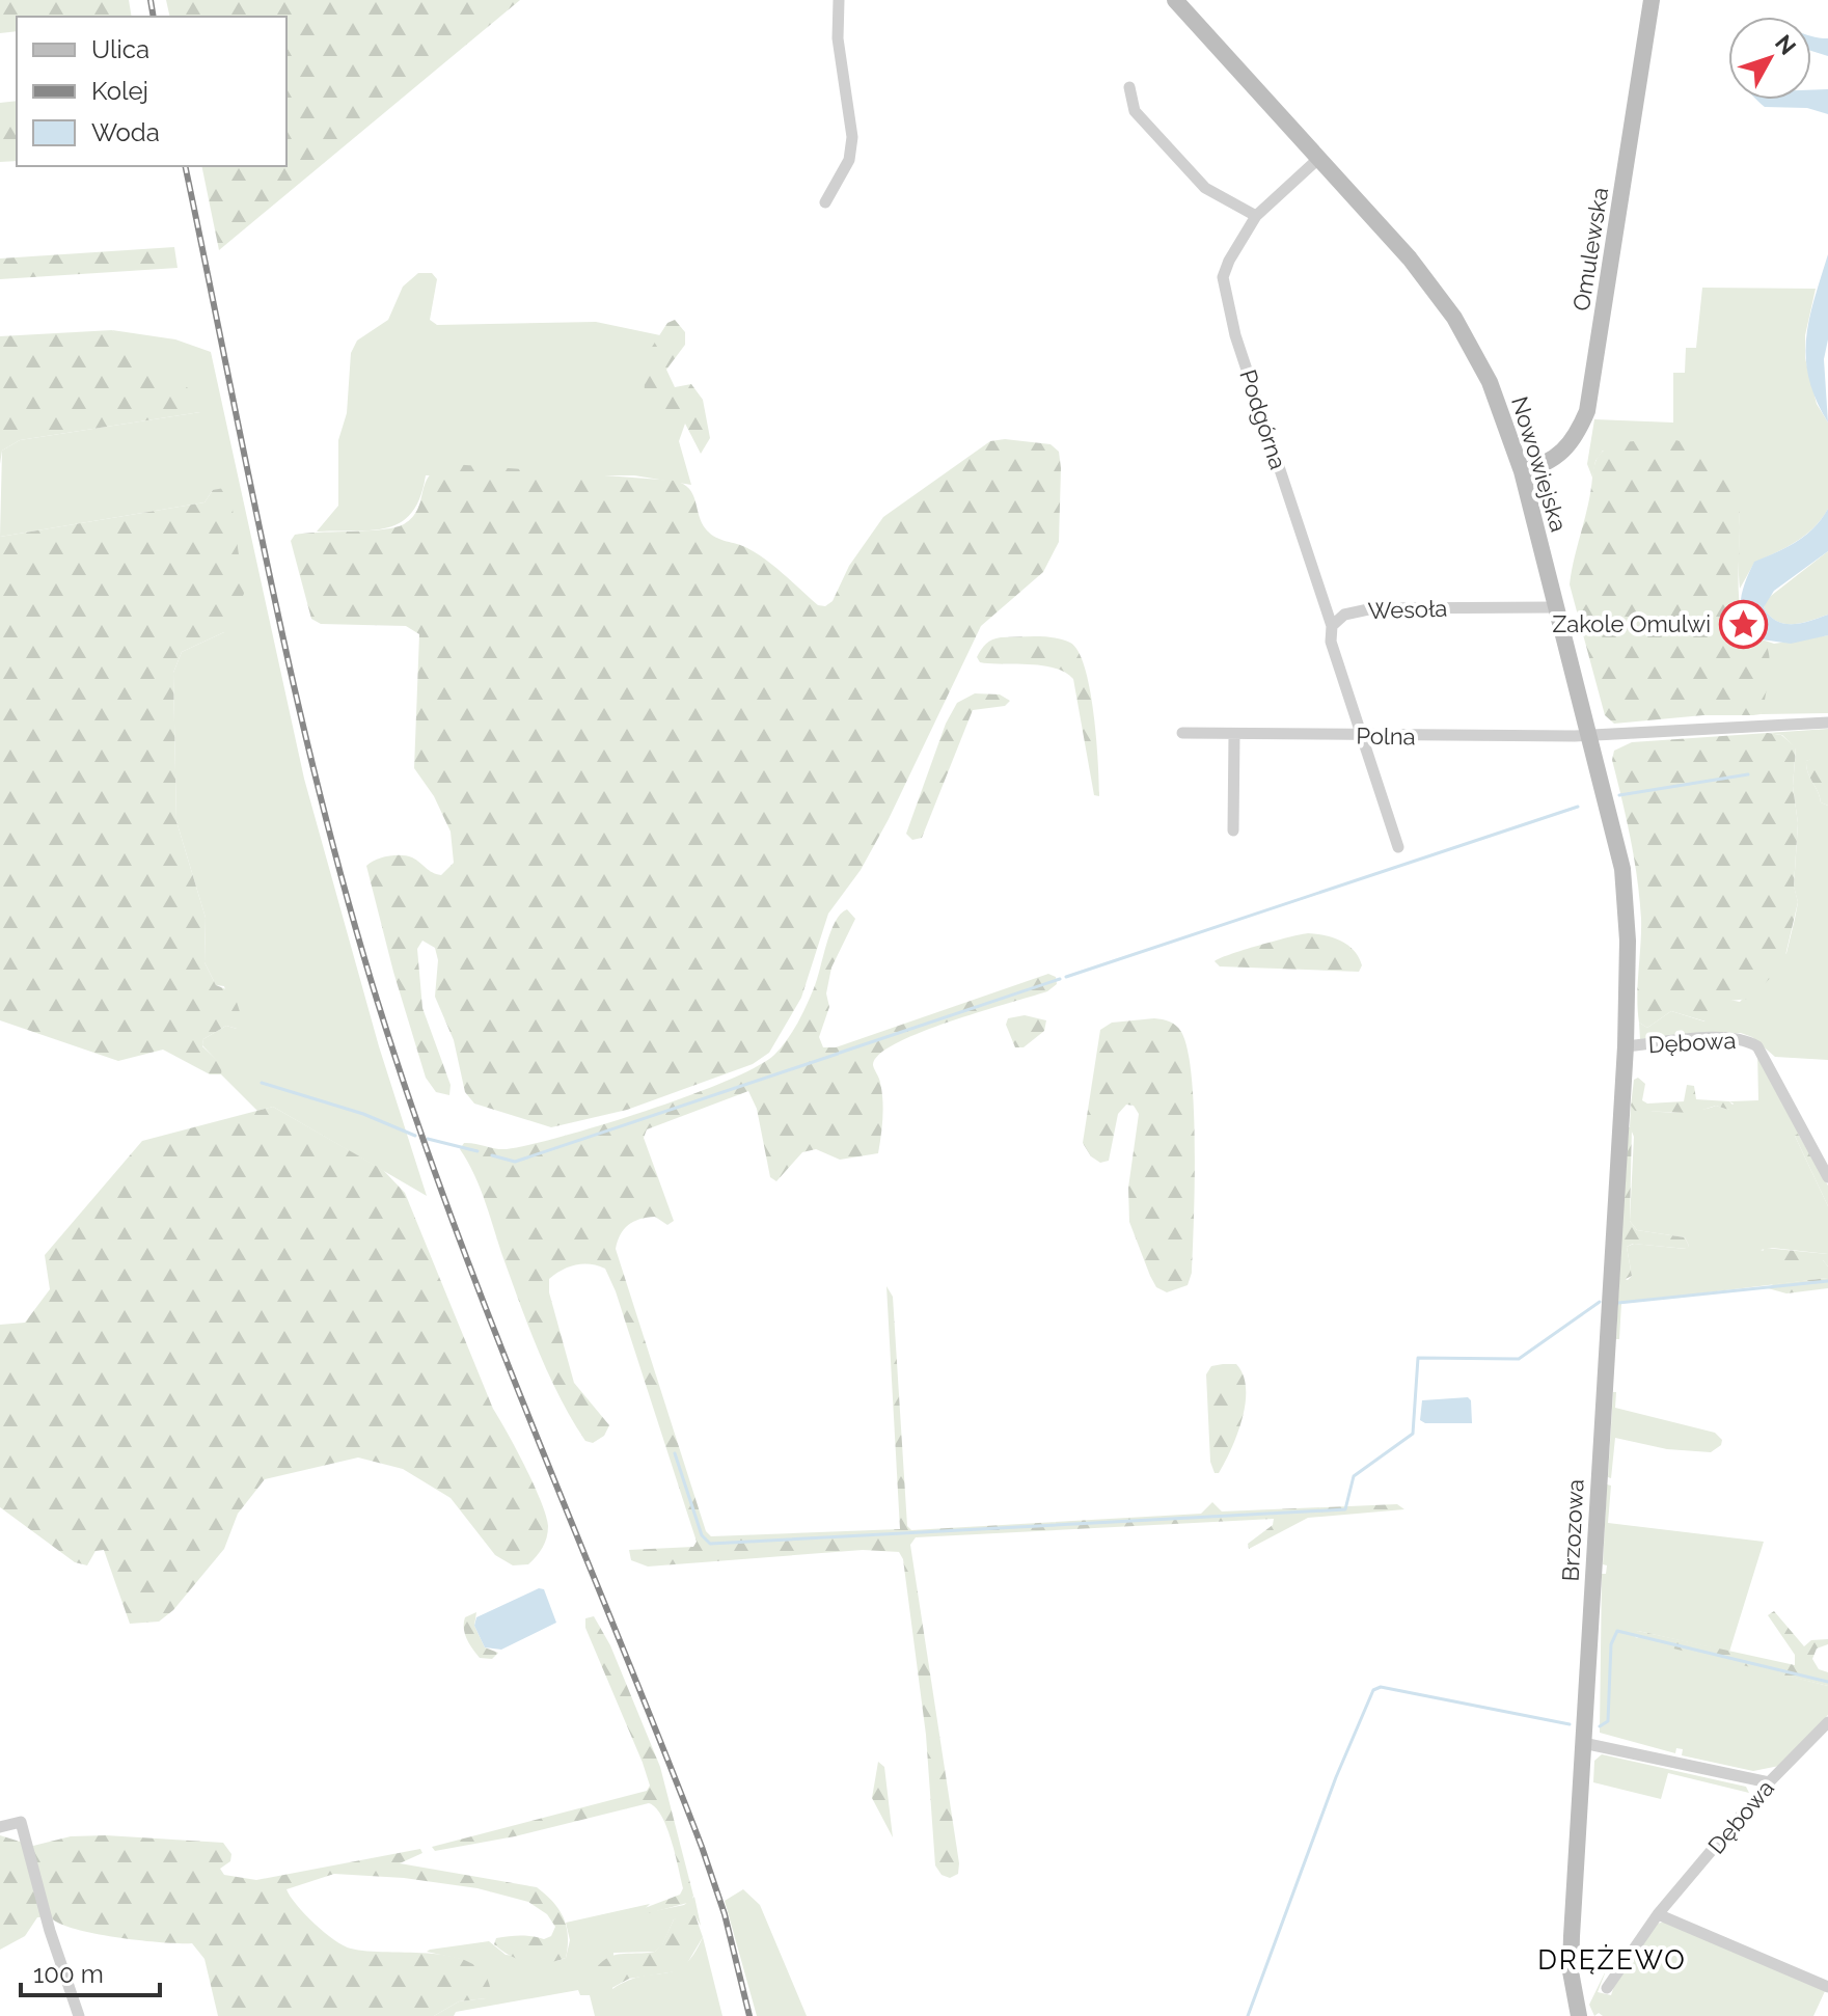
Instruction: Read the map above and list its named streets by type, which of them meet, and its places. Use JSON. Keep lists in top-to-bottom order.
{
  "streets": {
    "main road": ["Omulewska", "Nowowiejska", "Brzozowa"],
    "street": [
      "Podgórna",
      "Wesoła",
      "Polna",
      "Dębowa"
    ]
  },
  "crossings": [
    ["Omulewska", "Nowowiejska"],
    ["Podgórna", "Nowowiejska"],
    ["Podgórna", "Wesoła"],
    ["Nowowiejska", "Wesoła"],
    ["Nowowiejska", "Polna"],
    ["Nowowiejska", "Dębowa"],
    ["Nowowiejska", "Brzozowa"],
    ["Dębowa", "Brzozowa"]
  ],
  "districts": ["DRĘŻEWO"],
  "places": {
    "place": ["Zakole Omulwi"]
  },
  "legend": ["Ulica", "Kolej", "Woda"],
  "scale_bar": "100 m",
  "north": "top right"
}
